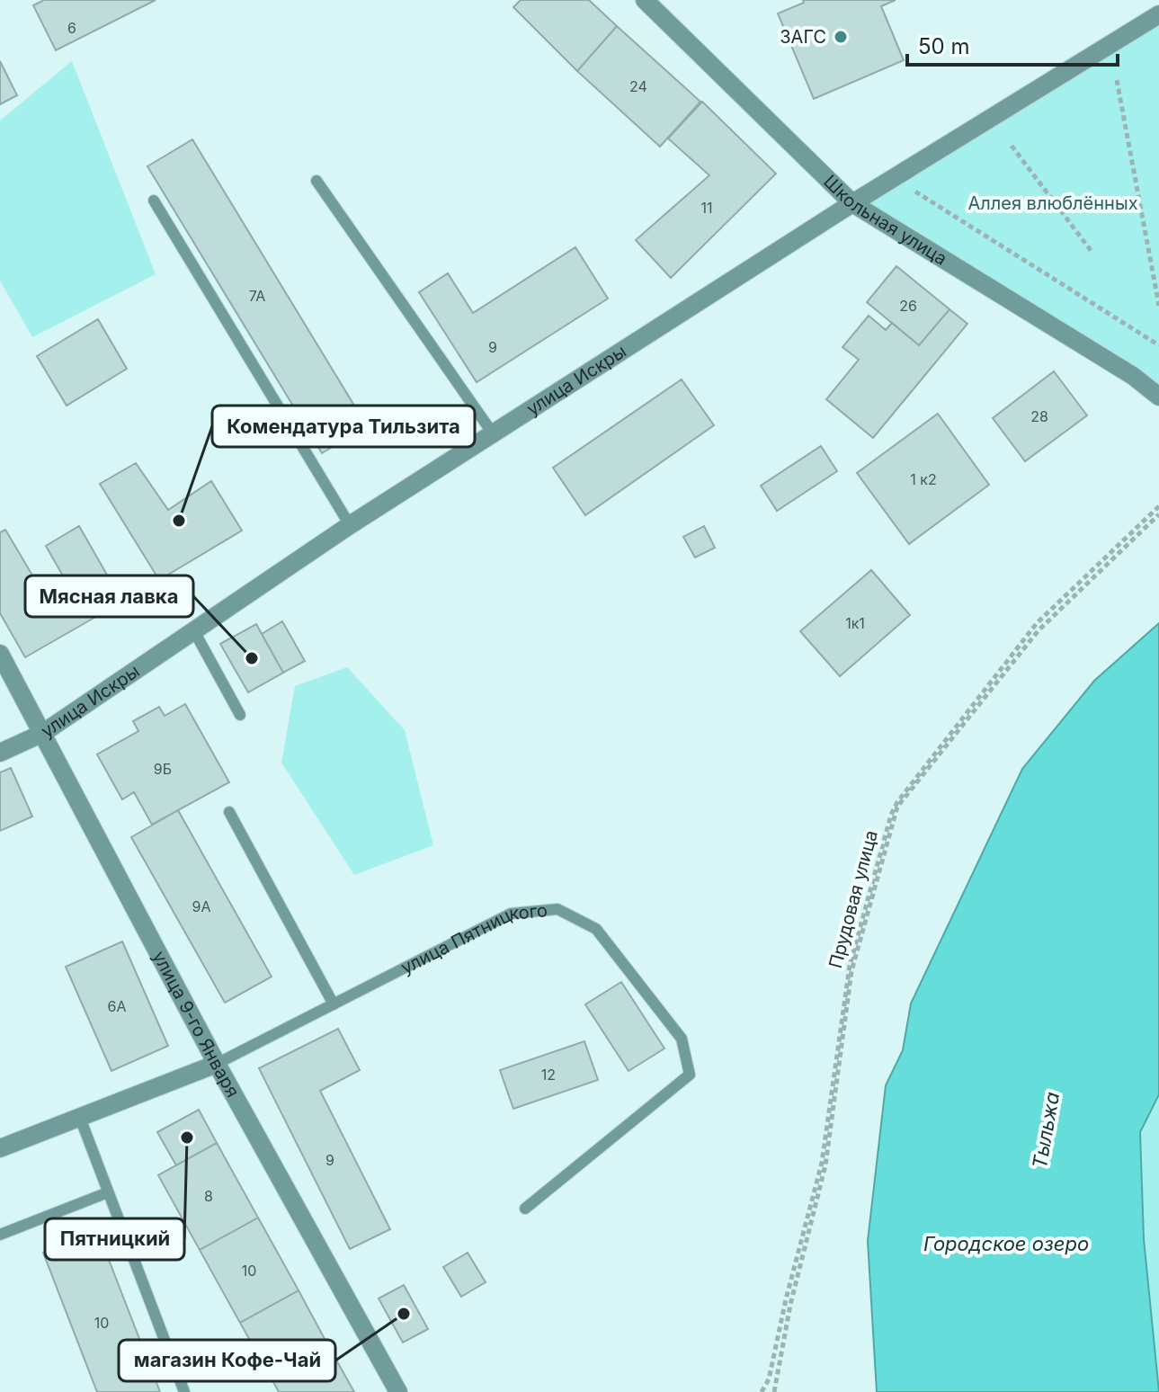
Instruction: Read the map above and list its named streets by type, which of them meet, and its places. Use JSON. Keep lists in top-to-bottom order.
{
  "streets": {
    "street": [
      "Школьная улица",
      "улица Искры",
      "улица Пятницкого",
      "улица 9-го Января"
    ],
    "path": ["Прудовая улица"]
  },
  "crossings": [
    ["Школьная улица", "улица Искры"],
    ["улица Искры", "улица 9-го Января"],
    ["улица Пятницкого", "улица 9-го Января"]
  ],
  "water": ["Тыльжа", "Городское озеро"],
  "parks": ["Аллея влюблённых"],
  "places": [
    "ЗАГС",
    "Комендатура Тильзита",
    "Мясная лавка",
    "Пятницкий",
    "магазин Кофе-Чай"
  ],
  "house_numbers": [
    "6",
    "24",
    "11",
    "7А",
    "26",
    "9",
    "28",
    "1 к2",
    "1к1",
    "9Б",
    "9А",
    "6А",
    "12",
    "9",
    "8",
    "10",
    "10"
  ],
  "scale_bar": "50 m"
}
